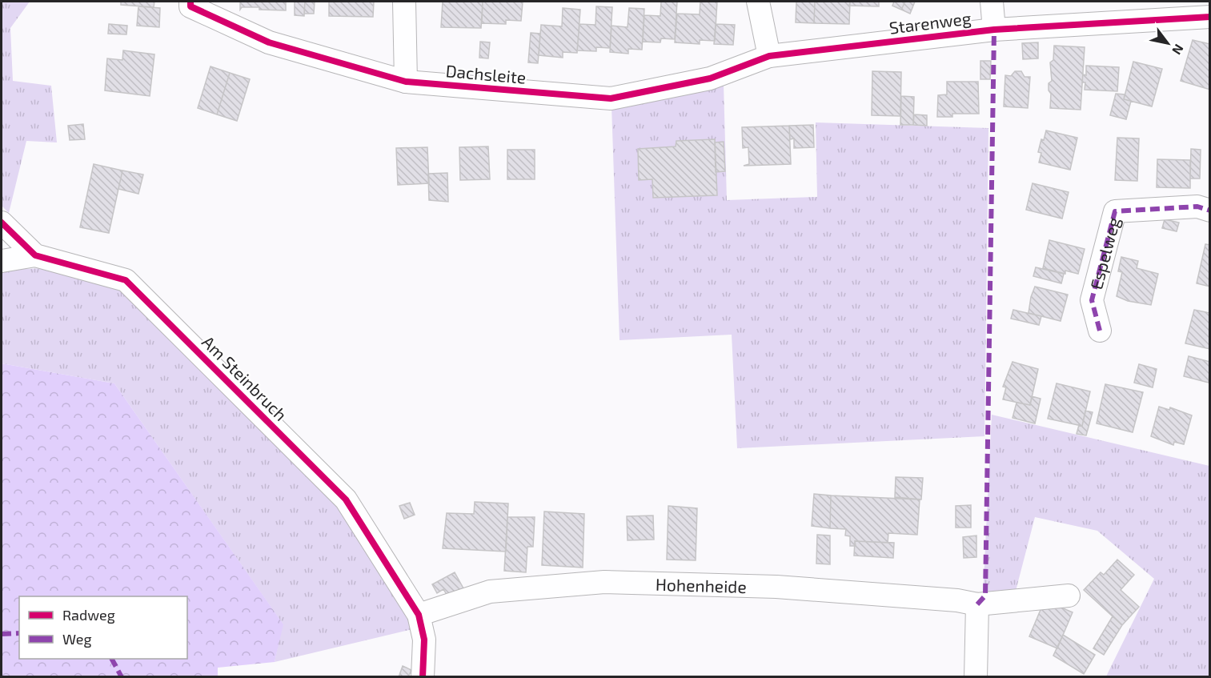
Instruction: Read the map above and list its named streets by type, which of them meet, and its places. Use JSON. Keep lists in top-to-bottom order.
{
  "streets": {
    "street": [
      "Starenweg",
      "Dachsleite",
      "Espelweg",
      "Am Steinbruch",
      "Hohenheide"
    ]
  },
  "crossings": [
    ["Starenweg", "Dachsleite"],
    ["Am Steinbruch", "Hohenheide"]
  ],
  "legend": ["Radweg", "Weg"],
  "north": "bottom right"
}
